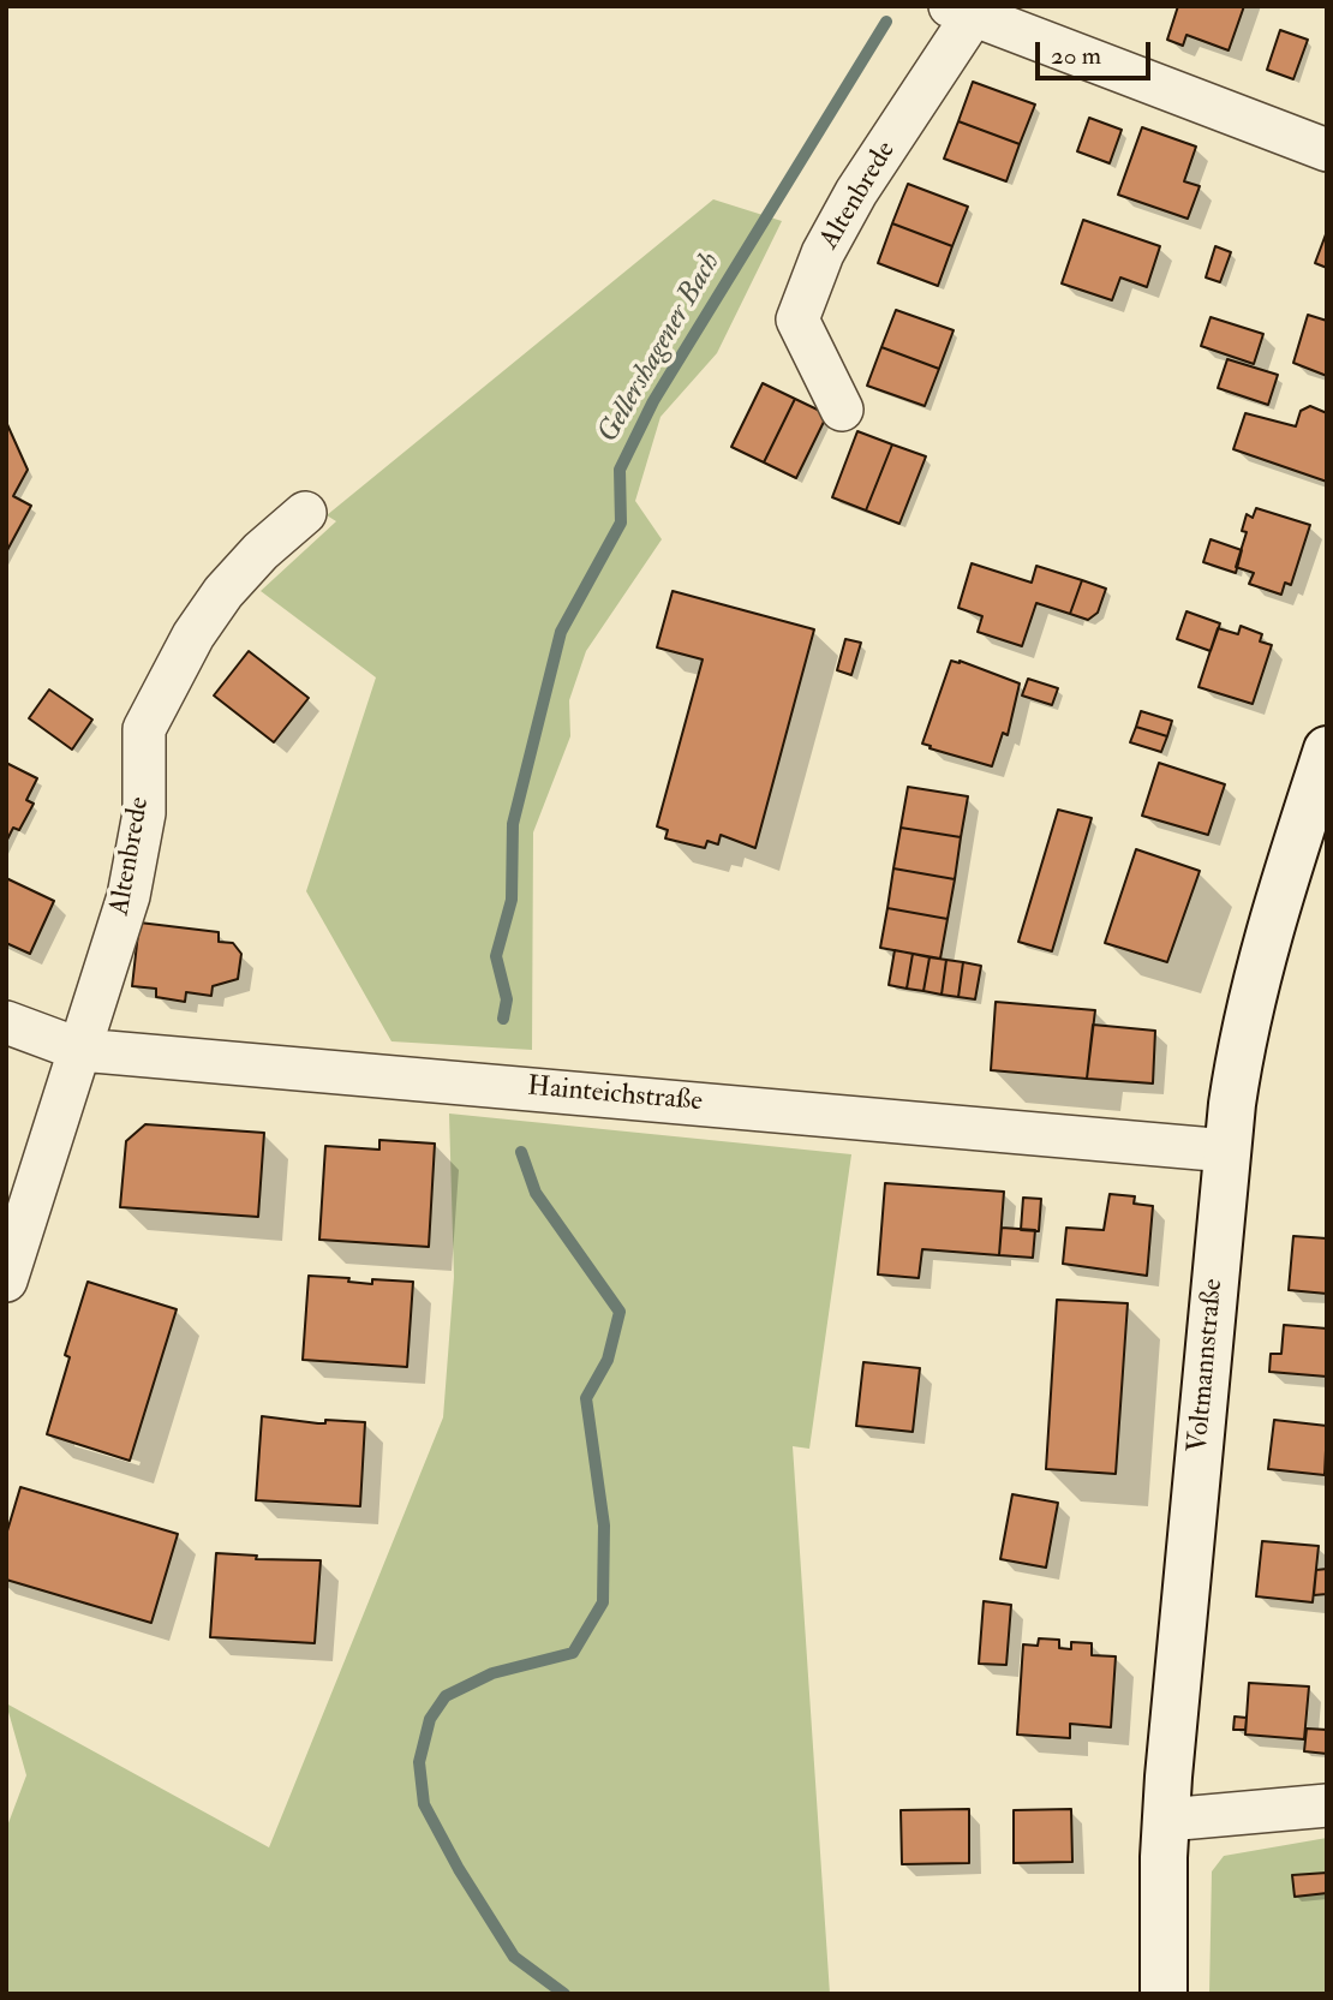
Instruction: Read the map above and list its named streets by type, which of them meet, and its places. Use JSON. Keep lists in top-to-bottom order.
{
  "streets": {
    "street": ["Altenbrede", "Hainteichstraße", "Voltmannstraße"]
  },
  "crossings": [
    ["Altenbrede", "Hainteichstraße"],
    ["Hainteichstraße", "Voltmannstraße"]
  ],
  "water": ["Gellershagener Bach"],
  "scale_bar": "20 m"
}
